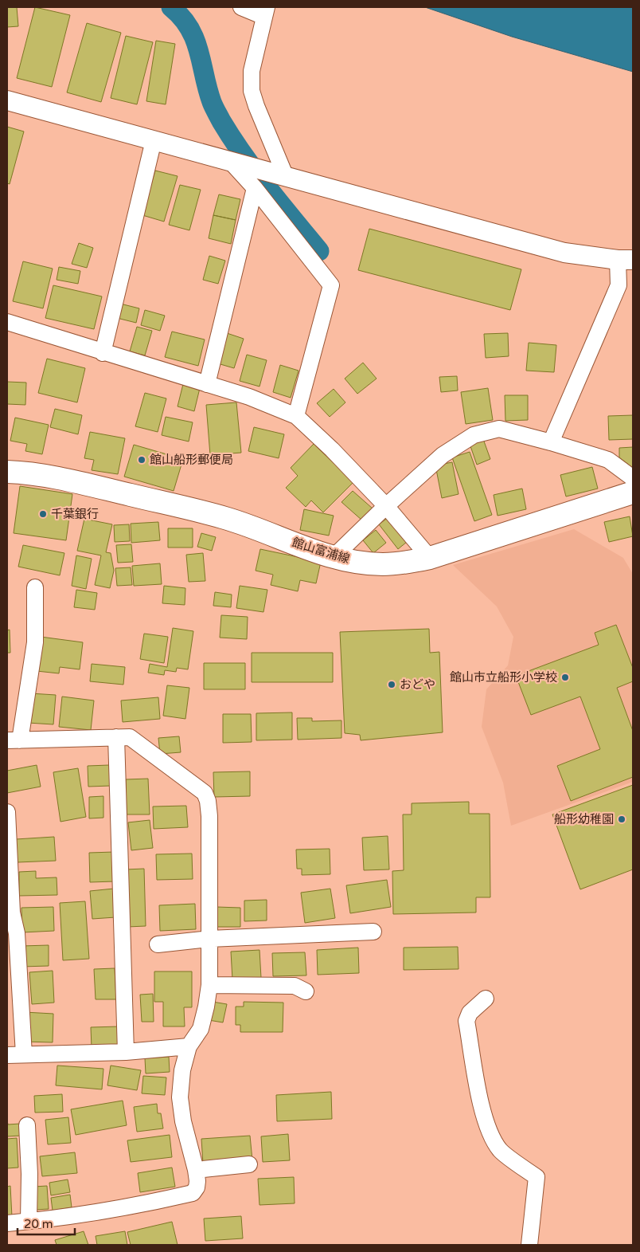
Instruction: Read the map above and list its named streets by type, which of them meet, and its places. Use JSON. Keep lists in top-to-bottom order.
{
  "streets": {
    "main road": ["館山富浦線"]
  },
  "places": [
    "館山船形郵便局",
    "千葉銀行",
    "館山市立船形小学校",
    "おどや",
    "船形幼稚園"
  ],
  "scale_bar": "20 m"
}
